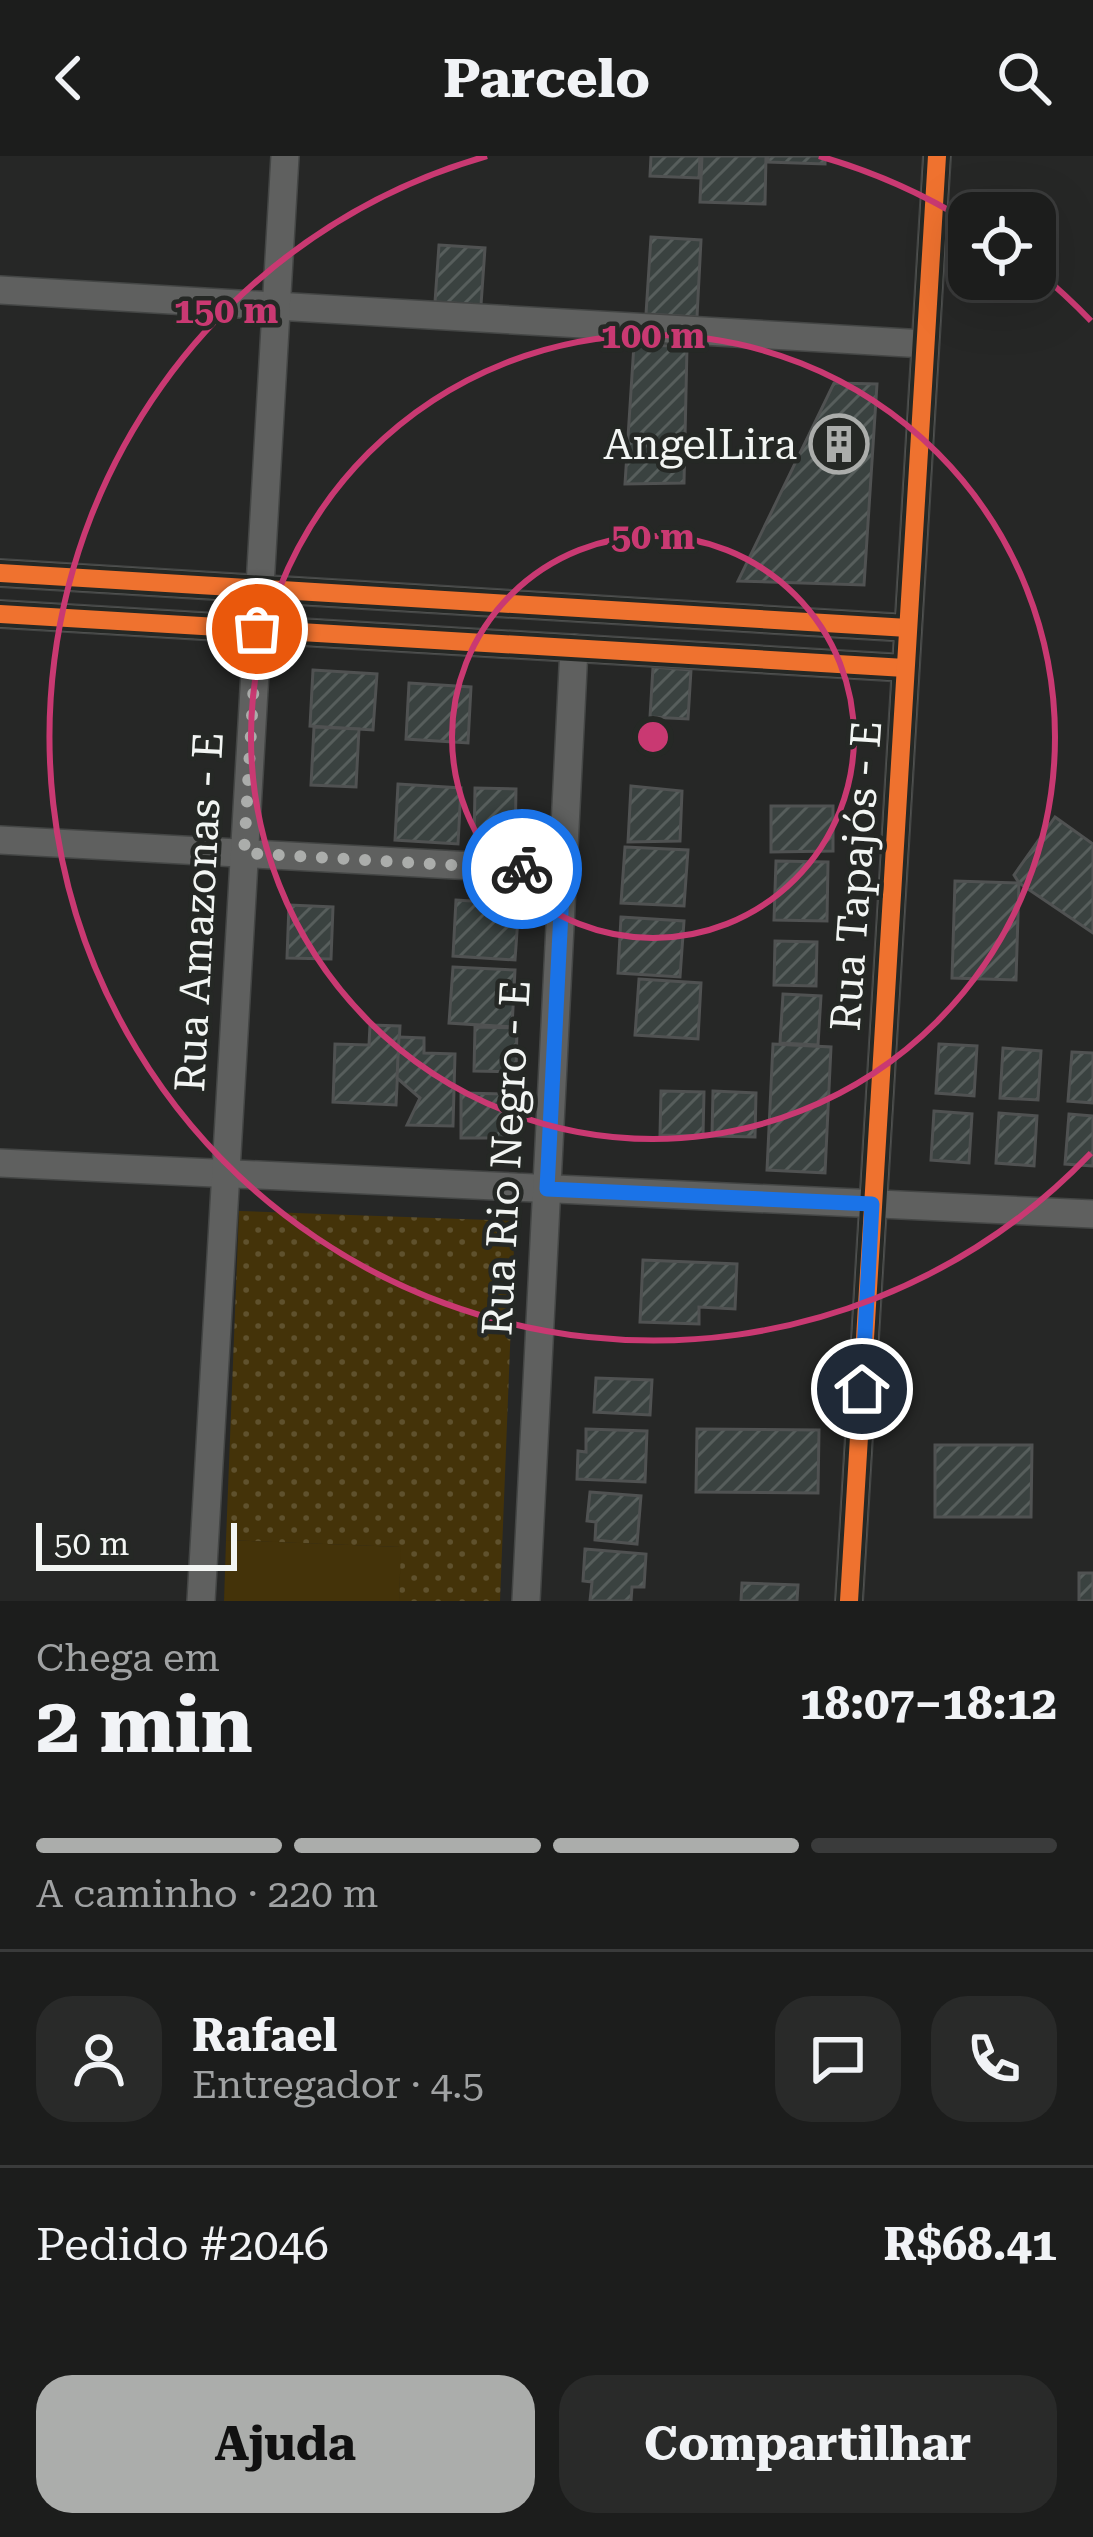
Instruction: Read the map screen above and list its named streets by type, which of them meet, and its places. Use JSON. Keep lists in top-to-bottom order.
{
  "streets": {
    "street": ["Rua Tapajós - E", "Rua Amazonas - E", "Rua Rio Negro - E"]
  },
  "places": {
    "building": ["AngelLira"]
  },
  "scale_bar": "50 m",
  "page": {
    "header": "Parcelo",
    "scale": "50 m",
    "heading": ["2 min", "Chega em", "18:07–18:12"],
    "panel": [
      "Rafael",
      "Entregador · 4.5",
      "Pedido #2046",
      "R$68.41"
    ],
    "bar": "A caminho · 220 m",
    "buttons": ["Ajuda", "Compartilhar"]
  },
  "rings": ["150 m", "100 m", "50 m"]
}
